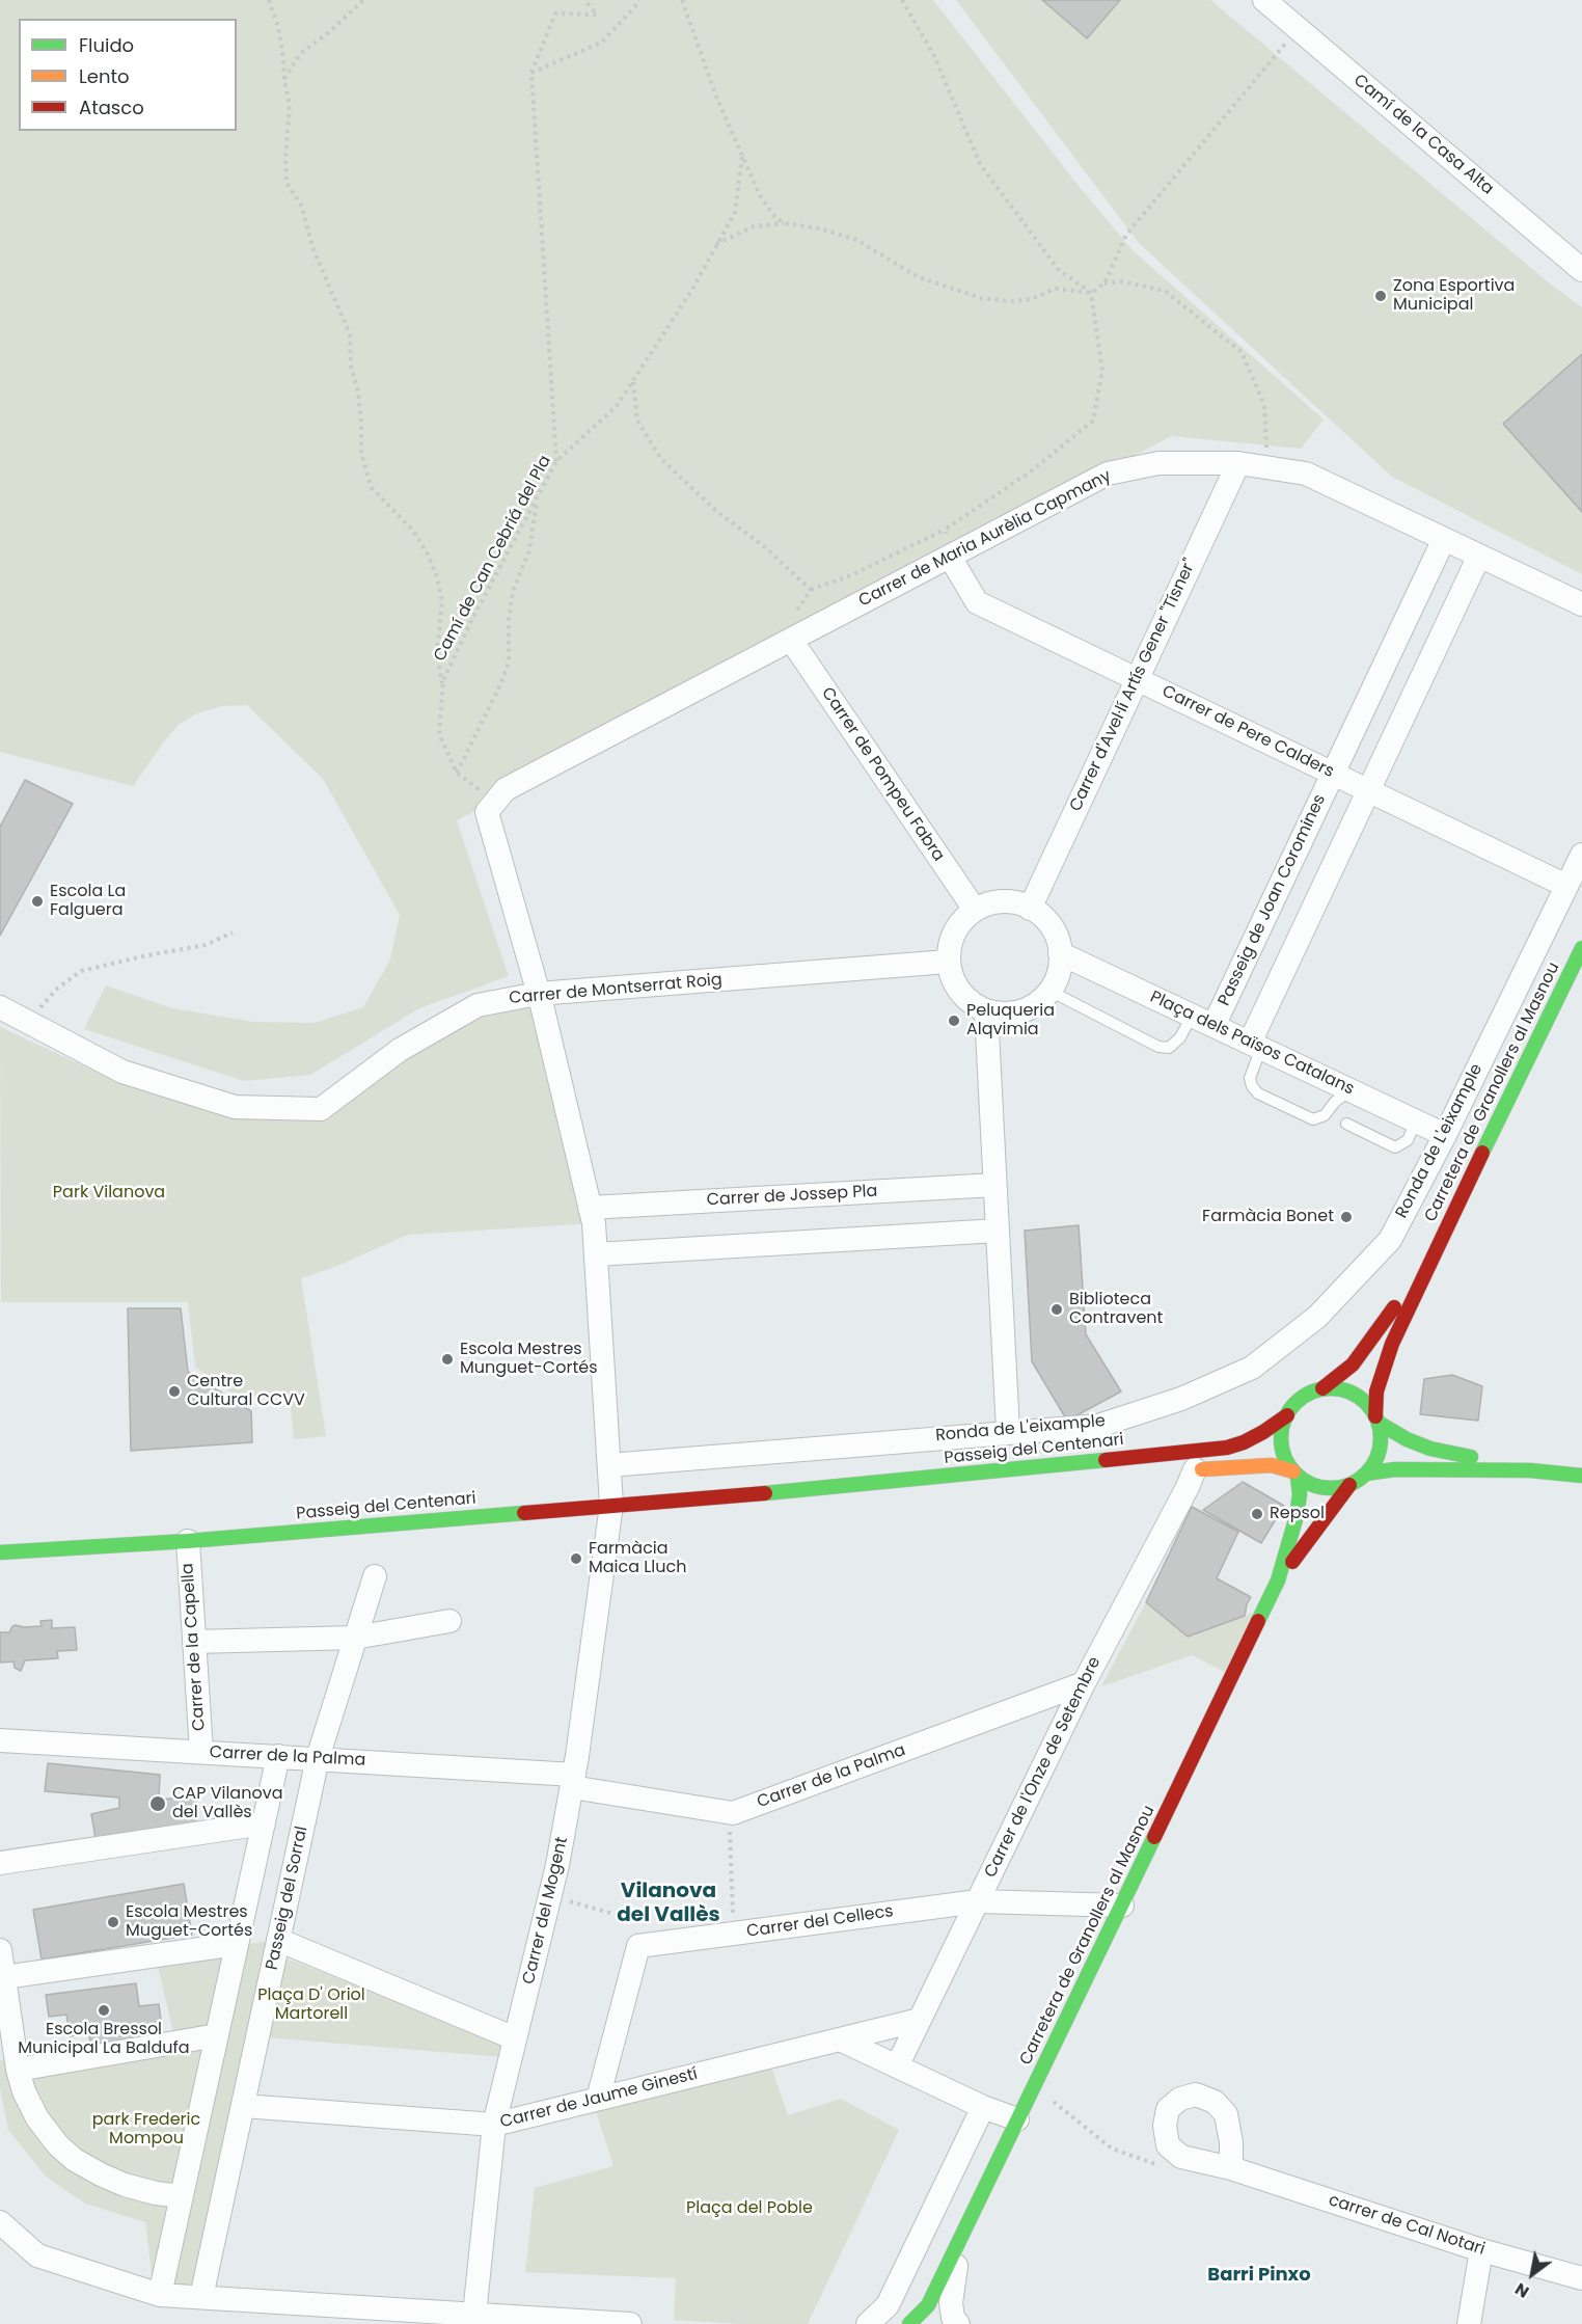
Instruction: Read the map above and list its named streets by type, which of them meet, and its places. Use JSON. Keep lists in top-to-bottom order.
{
  "streets": {
    "main road": ["Carretera de Granollers al Masnou", "Passeig del Centenari"],
    "street": [
      "Camí de la Casa Alta",
      "Carrer de Maria Aurèlia Capmany",
      "Carrer d'Avel·lí Artís Gener \"Tísner\"",
      "Carrer de Pere Calders",
      "Carrer de Pompeu Fabra",
      "Passeig de Joan Coromines",
      "Carrer de Montserrat Roig",
      "Plaça dels Països Catalans",
      "Ronda de L'eixample",
      "Carrer de Jossep Pla",
      "Carrer de la Capella",
      "Carrer de la Palma",
      "Carrer de l'Onze de Setembre",
      "Passeig del Sorral",
      "Carrer del Mogent",
      "Carrer del Cellecs",
      "Carrer de Jaume Ginestí",
      "carrer de Cal Notari"
    ],
    "path": ["Camí de Can Cebriá del Pla"]
  },
  "crossings": [
    ["Carrer de Maria Aurèlia Capmany", "Camí de Can Cebriá del Pla"],
    ["Carrer de Maria Aurèlia Capmany", "Carrer d'Avel·lí Artís Gener \"Tísner\""],
    ["Carrer de Maria Aurèlia Capmany", "Carrer de Pere Calders"],
    ["Carrer de Maria Aurèlia Capmany", "Carrer de Pompeu Fabra"],
    ["Carrer de Maria Aurèlia Capmany", "Passeig de Joan Coromines"],
    ["Carrer de Maria Aurèlia Capmany", "Carrer del Mogent"],
    ["Camí de Can Cebriá del Pla", "Carrer del Mogent"],
    ["Carrer d'Avel·lí Artís Gener \"Tísner\"", "Carrer de Pere Calders"],
    ["Carrer d'Avel·lí Artís Gener \"Tísner\"", "Carrer de Pompeu Fabra"],
    ["Carrer d'Avel·lí Artís Gener \"Tísner\"", "Carrer de Montserrat Roig"],
    ["Carrer d'Avel·lí Artís Gener \"Tísner\"", "Plaça dels Països Catalans"],
    ["Carrer de Pere Calders", "Passeig de Joan Coromines"],
    ["Carrer de Pere Calders", "Ronda de L'eixample"],
    ["Carrer de Pompeu Fabra", "Carrer de Montserrat Roig"],
    ["Carrer de Pompeu Fabra", "Plaça dels Països Catalans"],
    ["Passeig de Joan Coromines", "Plaça dels Països Catalans"],
    ["Carrer de Montserrat Roig", "Plaça dels Països Catalans"],
    ["Carrer de Montserrat Roig", "Carrer del Mogent"],
    ["Plaça dels Països Catalans", "Ronda de L'eixample"],
    ["Carretera de Granollers al Masnou", "Passeig del Centenari"],
    ["Carretera de Granollers al Masnou", "Carrer del Cellecs"],
    ["Ronda de L'eixample", "Carrer del Mogent"],
    ["Carrer de Jossep Pla", "Carrer del Mogent"],
    ["Passeig del Centenari", "Carrer de la Capella"],
    ["Passeig del Centenari", "Carrer del Mogent"],
    ["Carrer de la Capella", "Carrer de la Palma"],
    ["Carrer de la Palma", "Carrer de l'Onze de Setembre"],
    ["Carrer de la Palma", "Passeig del Sorral"],
    ["Carrer de la Palma", "Carrer del Mogent"],
    ["Carrer de l'Onze de Setembre", "Carrer del Cellecs"],
    ["Carrer de l'Onze de Setembre", "Carrer de Jaume Ginestí"],
    ["Passeig del Sorral", "Carrer de Jaume Ginestí"],
    ["Carrer del Mogent", "Carrer de Jaume Ginestí"]
  ],
  "districts": ["Vilanova del Vallès", "Barri Pinxo"],
  "parks": [
    "Park Vilanova",
    "Plaça D' Oriol Martorell",
    "park Frederic Mompou",
    "Plaça del Poble"
  ],
  "places": [
    "Zona Esportiva Municipal",
    "Escola La Falguera",
    "Peluqueria Alqvimia",
    "Farmàcia Bonet",
    "Biblioteca Contravent",
    "Escola Mestres Munguet-Cortés",
    "Centre Cultural CCVV",
    "Repsol",
    "Farmàcia Maica Lluch",
    "CAP Vilanova del Vallès",
    "Escola Mestres Muguet-Cortés",
    "Escola Bressol Municipal La Baldufa"
  ],
  "legend": ["Fluido", "Lento", "Atasco"],
  "north": "bottom left"
}
